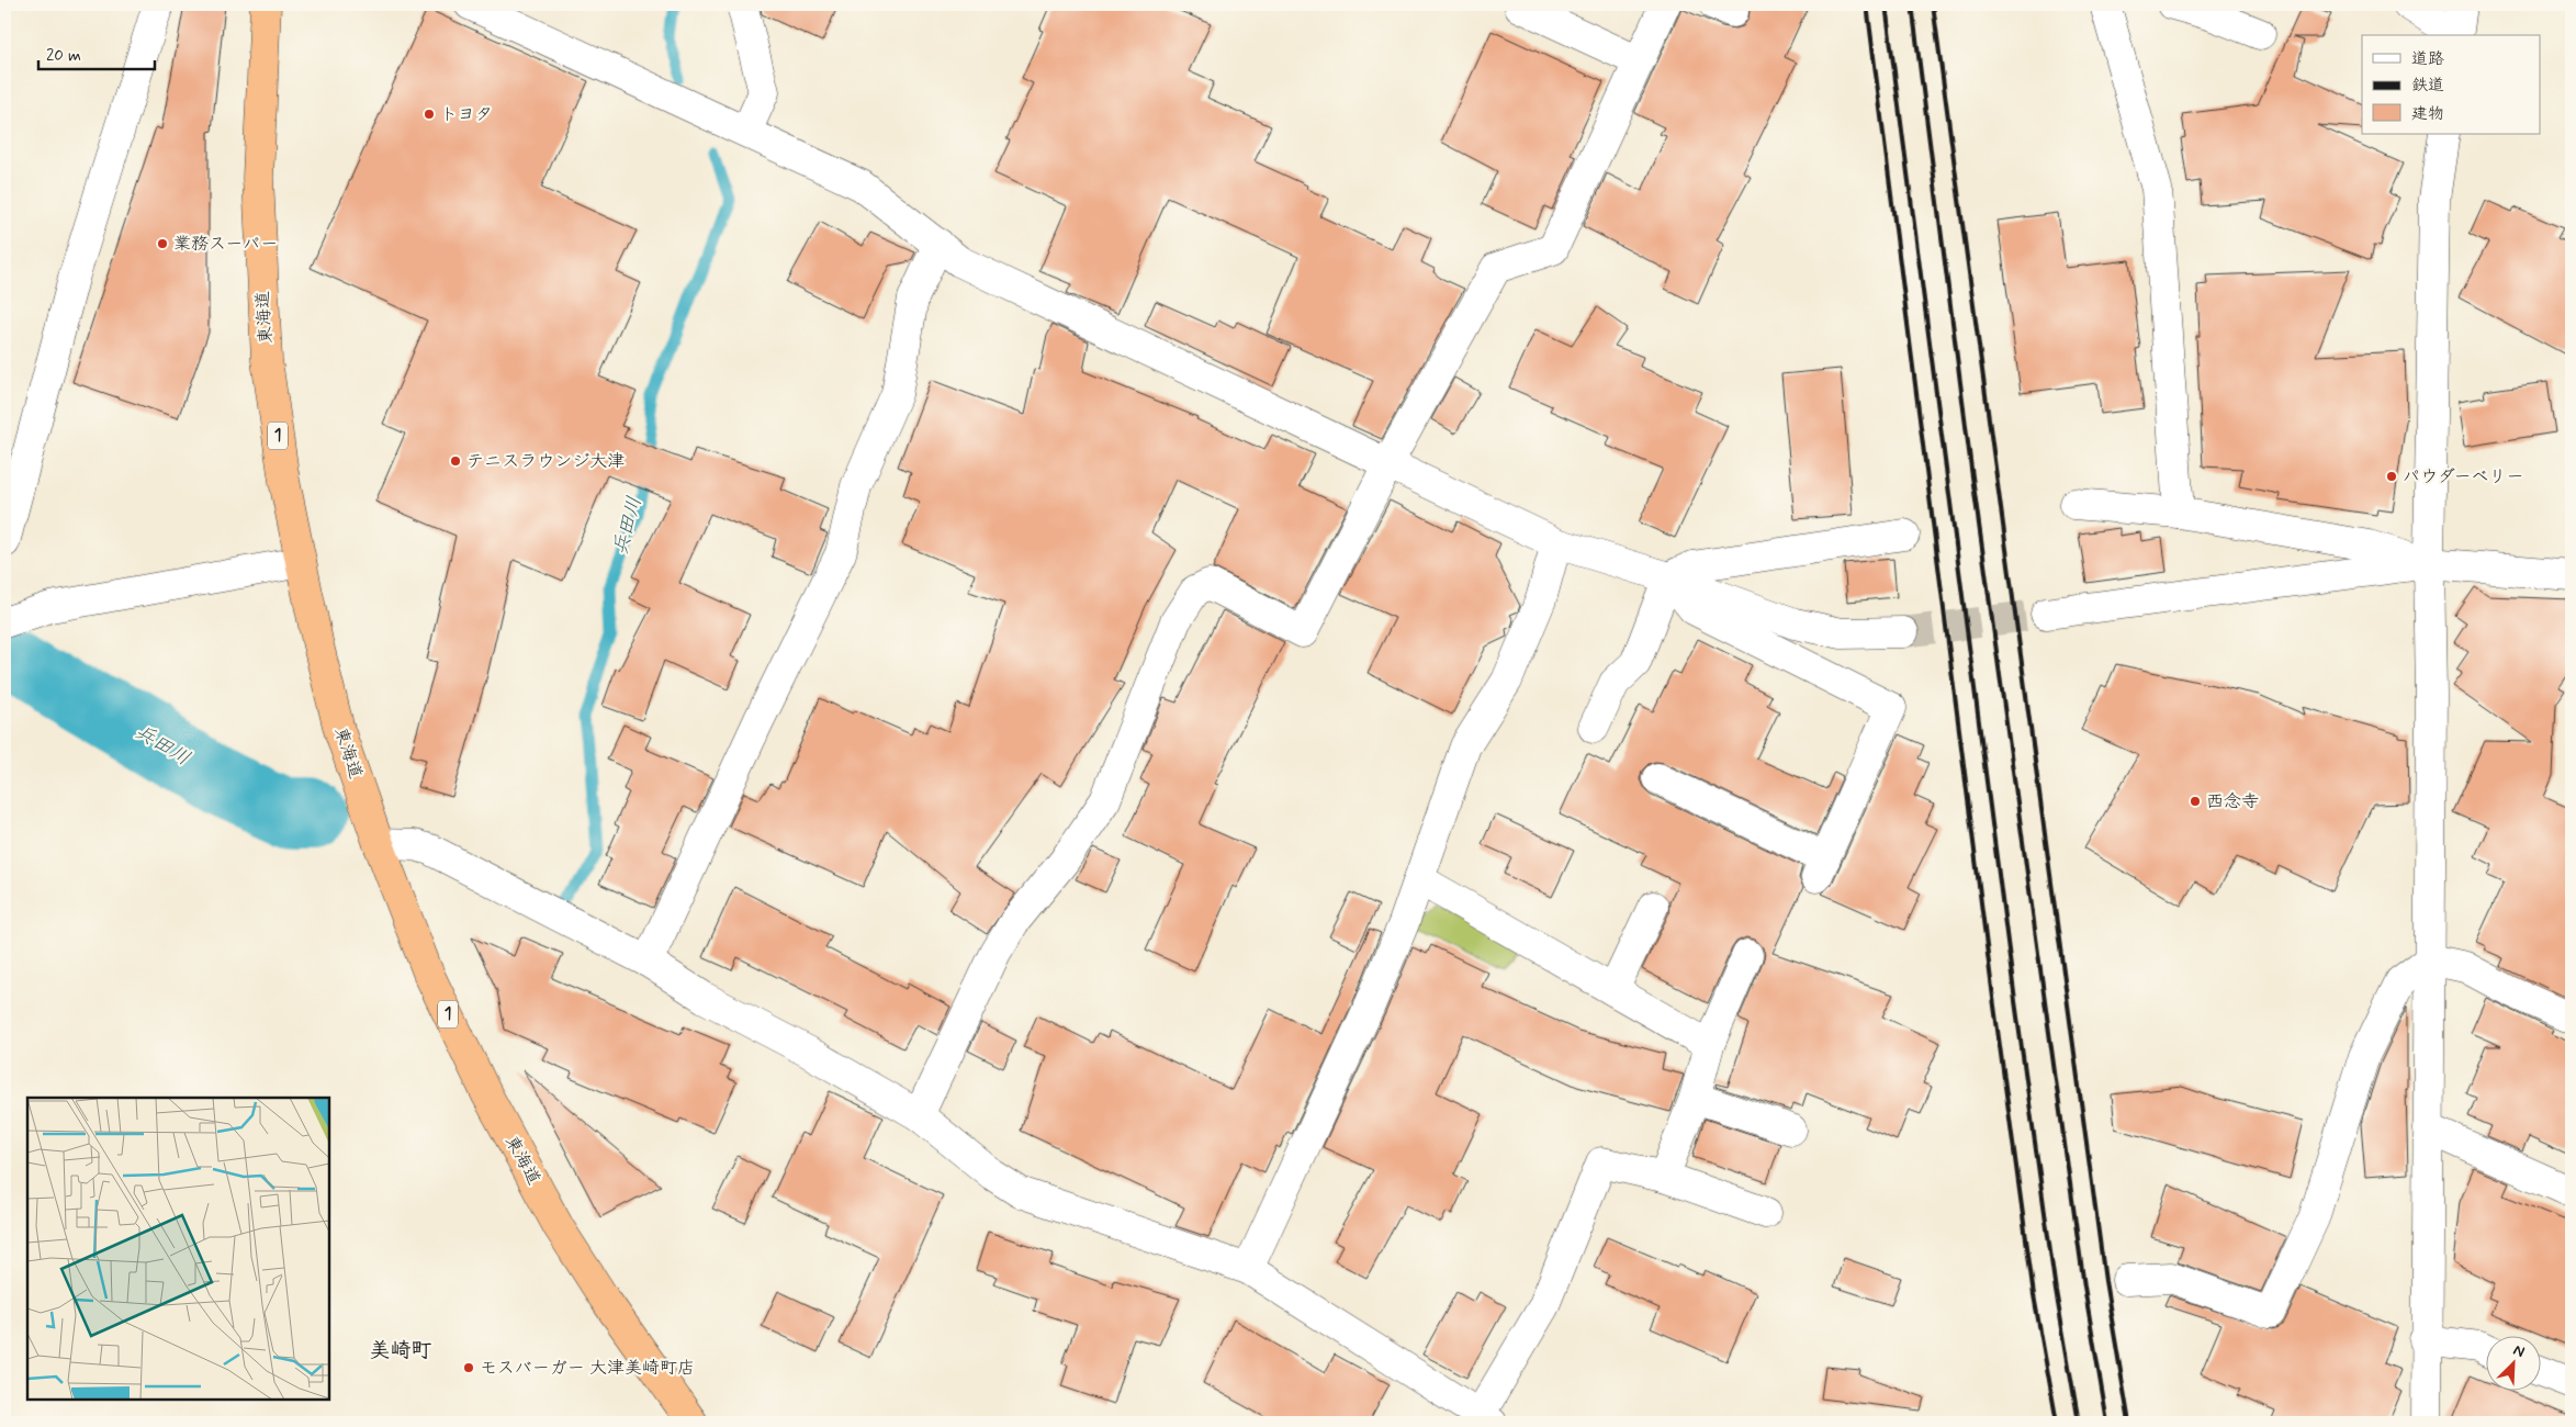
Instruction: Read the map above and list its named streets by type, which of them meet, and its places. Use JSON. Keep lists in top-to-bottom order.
{
  "streets": {
    "highway": ["東海道", "1"]
  },
  "districts": ["美崎町"],
  "water": ["兵田川"],
  "places": [
    "トヨタ",
    "業務スーパー",
    "テニスラウンジ大津",
    "パウダーベリー",
    "西念寺",
    "モスバーガー 大津美崎町店"
  ],
  "legend": ["道路", "鉄道", "建物"],
  "scale_bar": "20 m",
  "north": "top right"
}
